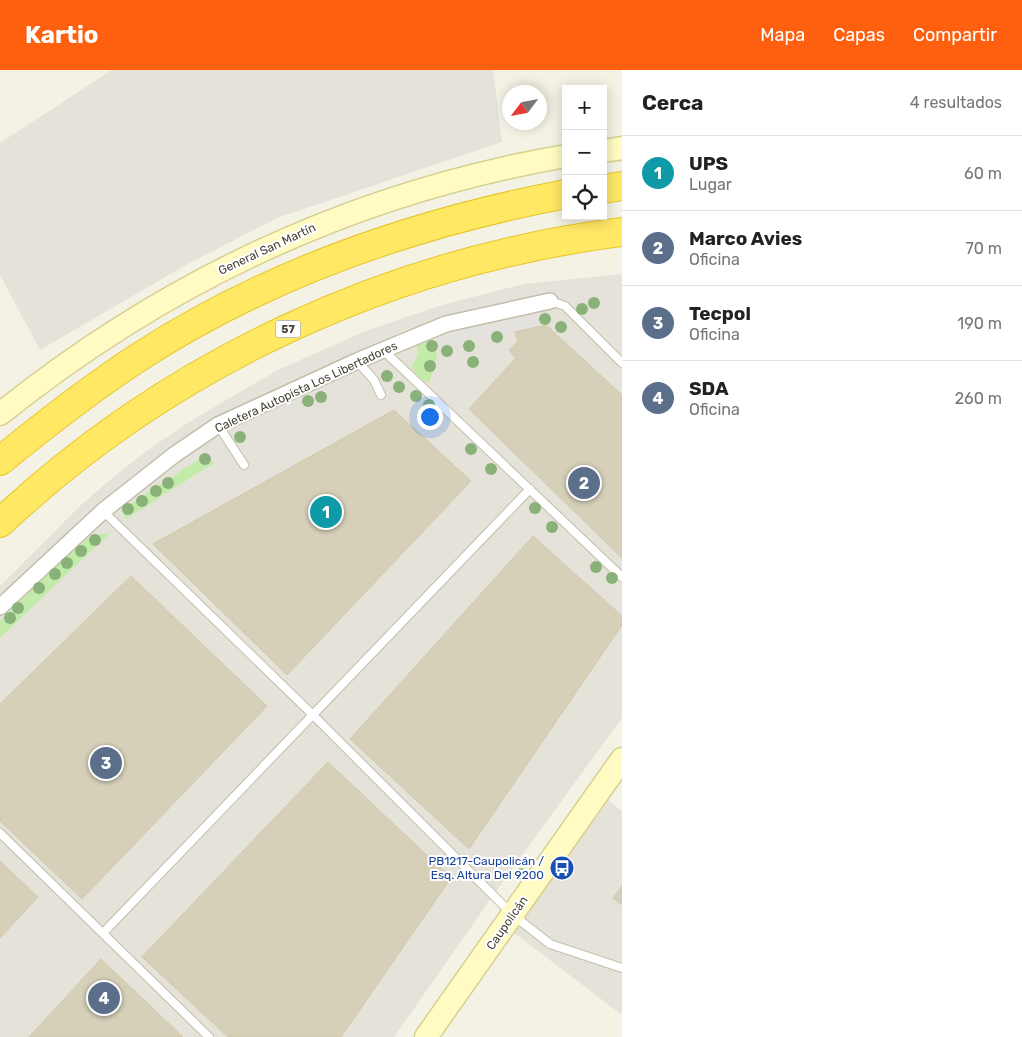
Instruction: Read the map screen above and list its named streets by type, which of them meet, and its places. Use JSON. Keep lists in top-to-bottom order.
{
  "streets": {
    "highway": ["57"],
    "street": ["General San Martín", "Caletera Autopista Los Libertadores", "Caupolicán"]
  },
  "places": {
    "bus stop": ["PB1217-Caupolicán / Esq. Altura Del 9200"]
  },
  "north": "bottom left",
  "page": {
    "header": "Kartio",
    "nav": ["Mapa", "Capas", "Compartir"],
    "heading": ["Cerca", "4 resultados"],
    "map_buttons": ["+", "−"],
    "list": [
      {
        "mark": "1",
        "name": "UPS",
        "note": "Lugar",
        "value": "60 m"
      },
      {
        "mark": "2",
        "name": "Marco Avies",
        "note": "Oficina",
        "value": "70 m"
      },
      {
        "mark": "3",
        "name": "Tecpol",
        "note": "Oficina",
        "value": "190 m"
      },
      {
        "mark": "4",
        "name": "SDA",
        "note": "Oficina",
        "value": "260 m"
      }
    ],
    "pins": [
      "2",
      "1",
      "3",
      "4"
    ]
  }
}
